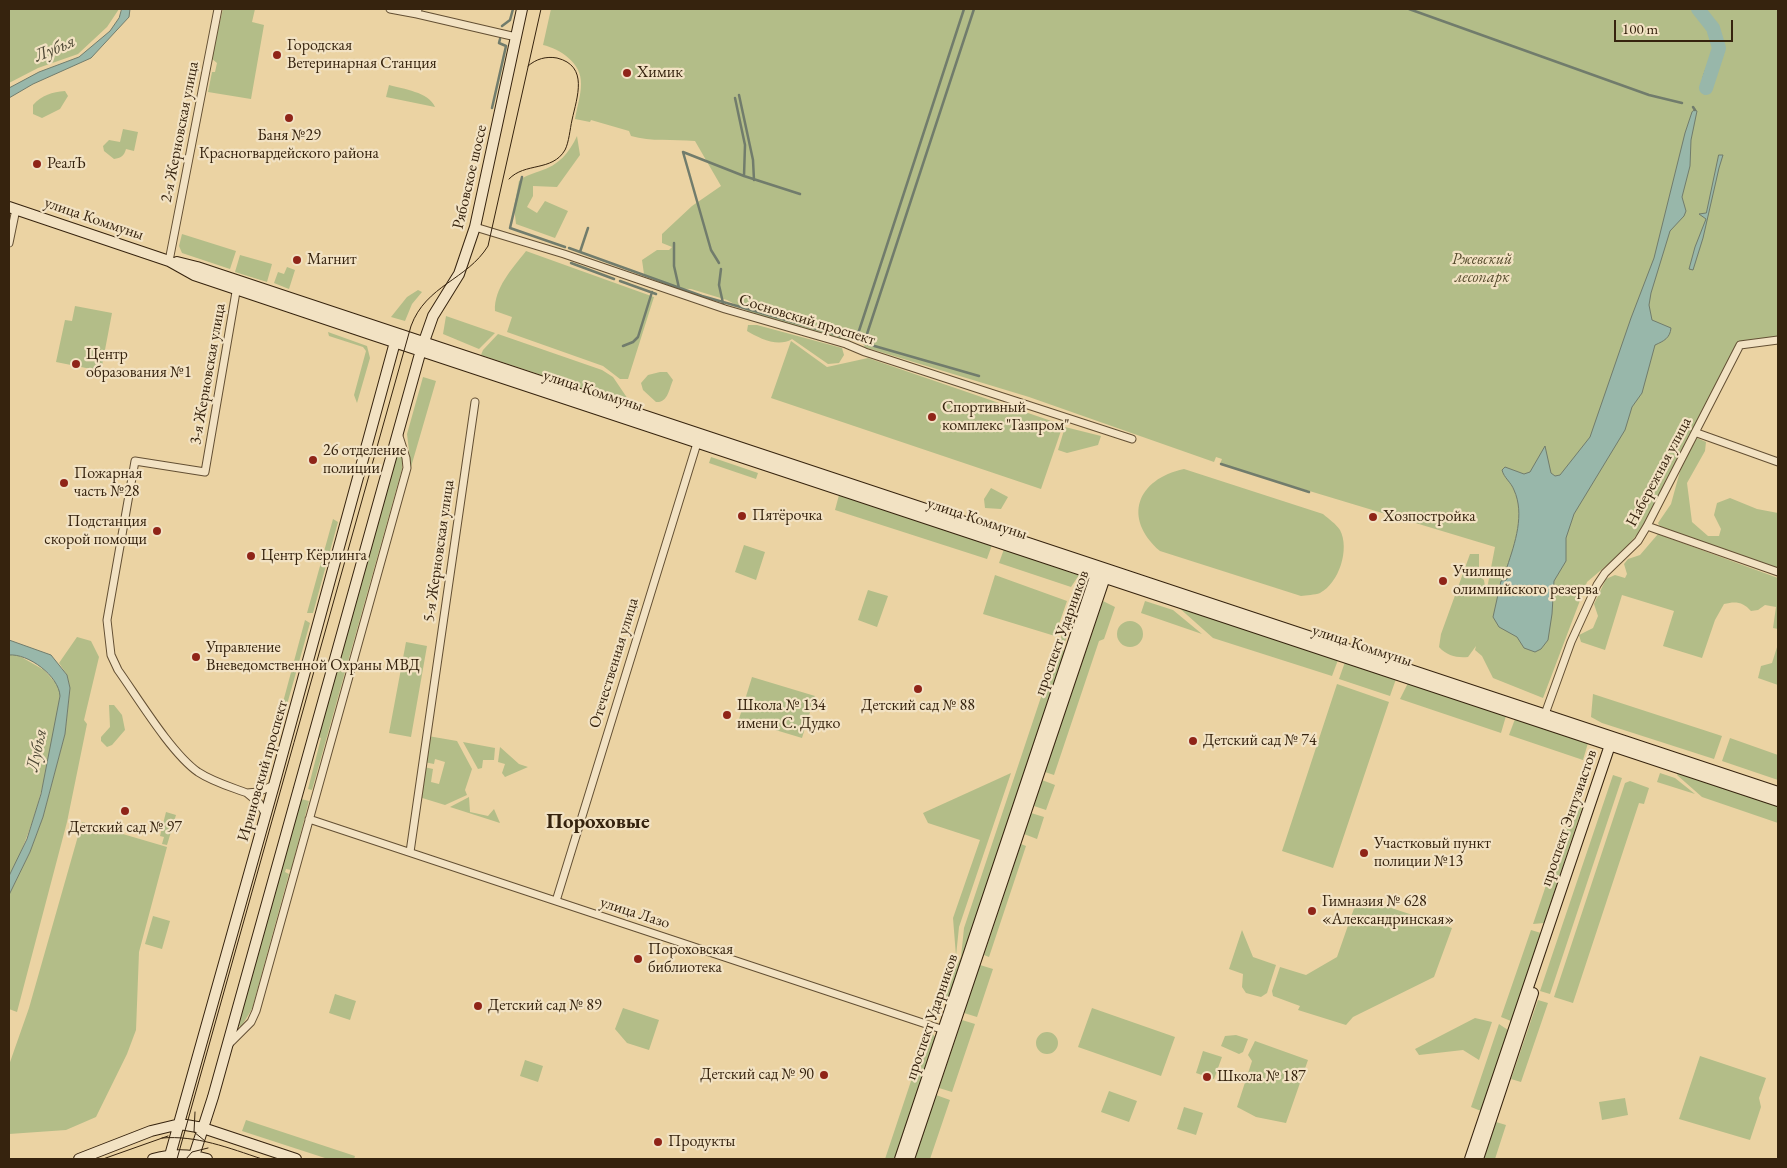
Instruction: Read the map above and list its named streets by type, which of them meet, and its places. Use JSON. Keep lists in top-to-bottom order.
{
  "streets": {
    "main road": [
      "Рябовское шоссе",
      "улица Коммуны",
      "проспект Ударников",
      "Ириновский проспект",
      "проспект Энтузиастов"
    ],
    "street": [
      "2-я Жерновская улица",
      "Сосновский проспект",
      "3-я Жерновская улица",
      "Набережная улица",
      "5-я Жерновская улица",
      "Отечественная улица",
      "улица Лазо"
    ]
  },
  "crossings": [
    ["2-я Жерновская улица", "улица Коммуны"],
    ["Рябовское шоссе", "улица Коммуны"],
    ["Рябовское шоссе", "Сосновский проспект"],
    ["улица Коммуны", "3-я Жерновская улица"],
    ["улица Коммуны", "Набережная улица"],
    ["улица Коммуны", "проспект Ударников"],
    ["улица Коммуны", "Отечественная улица"],
    ["улица Коммуны", "Ириновский проспект"],
    ["улица Коммуны", "проспект Энтузиастов"],
    ["5-я Жерновская улица", "улица Лазо"],
    ["проспект Ударников", "улица Лазо"],
    ["Отечественная улица", "улица Лазо"]
  ],
  "districts": ["Пороховые"],
  "water": ["Лубья"],
  "parks": ["Ржевский лесопарк"],
  "places": [
    "Городская Ветеринарная Станция",
    "Химик",
    "Баня №29 Красногвардейского района",
    "РеалЪ",
    "Магнит",
    "Центр образования №1",
    "Cпортивный комплекс \"Газпром\"",
    "26 отделение полиции",
    "Пожарная часть №28",
    "Пятёрочка",
    "Хозпостройка",
    "Подстанция скорой помощи",
    "Центр Кёрлинга",
    "Училище олимпийского резерва",
    "Управление Вневедомственной Охраны МВД",
    "Детский сад № 88",
    "Школа № 134 имени С. Дудко",
    "Детский сад № 74",
    "Детский сад № 97",
    "Участковый пункт полиции №13",
    "Гимназия № 628 «Александринская»",
    "Пороховская библиотека",
    "Детский сад № 89",
    "Детский сад № 90",
    "Школа № 187",
    "Продукты"
  ],
  "scale_bar": "100 m"
}
